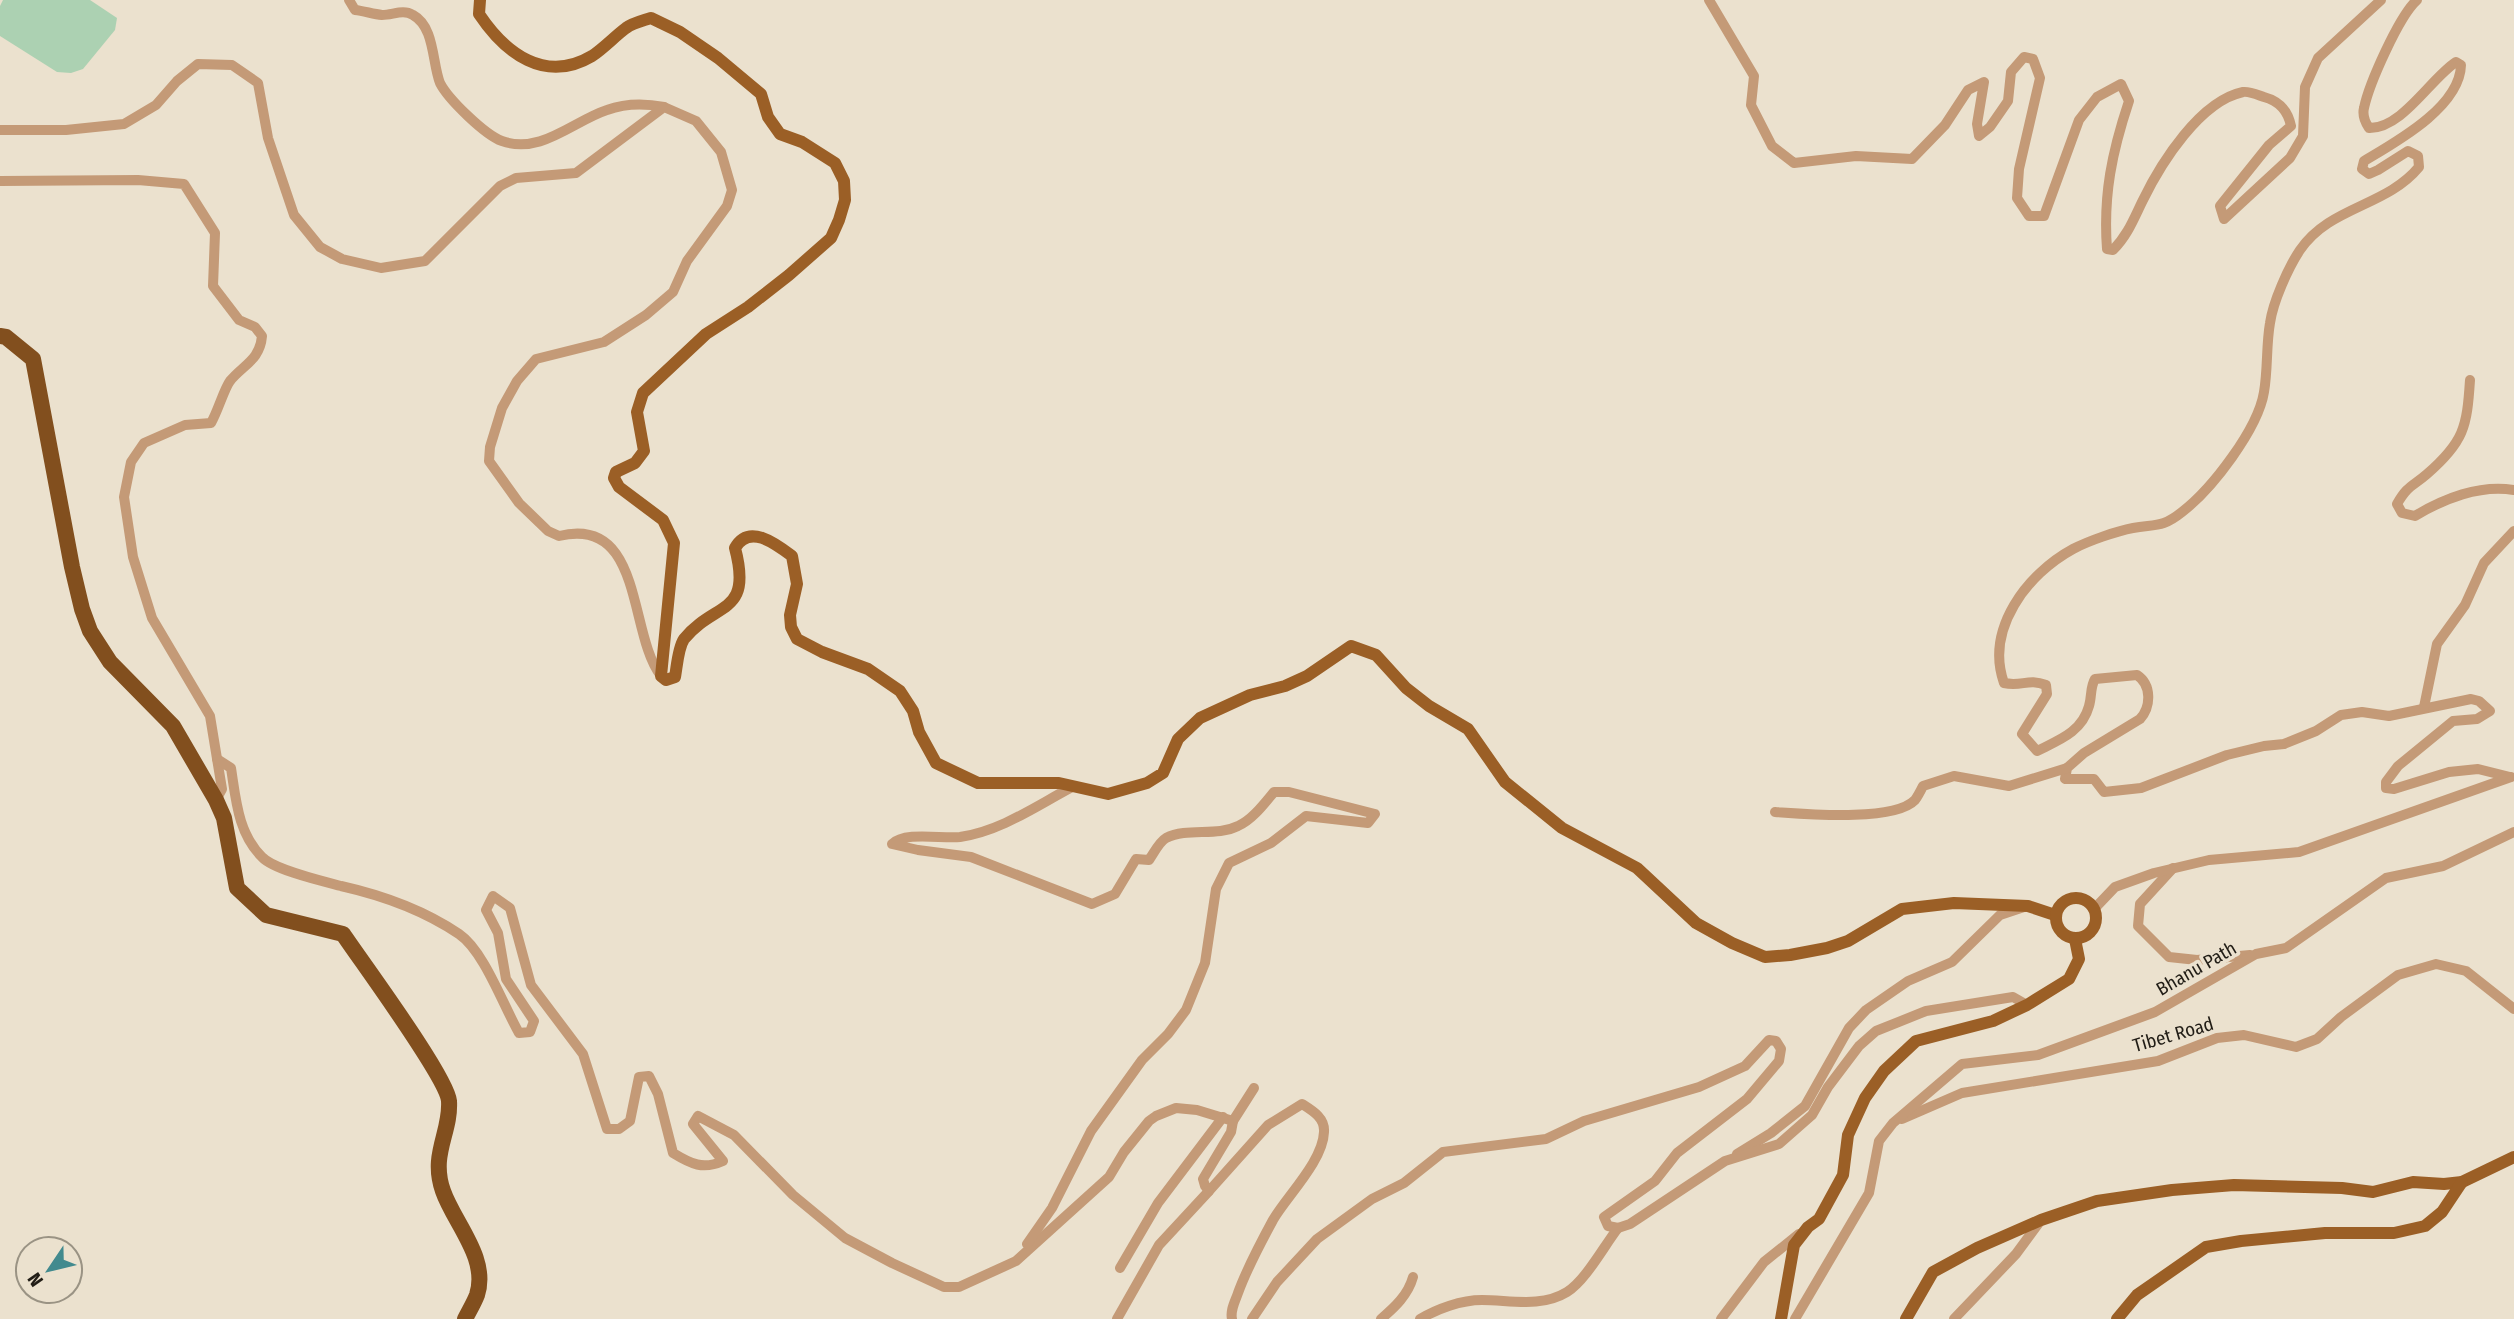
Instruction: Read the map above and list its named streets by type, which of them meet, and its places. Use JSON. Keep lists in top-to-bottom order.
{
  "streets": {
    "street": ["Bhanu Path", "Tibet Road"]
  },
  "crossings": [
    ["Bhanu Path", "Tibet Road"]
  ],
  "north": "bottom left"
}
